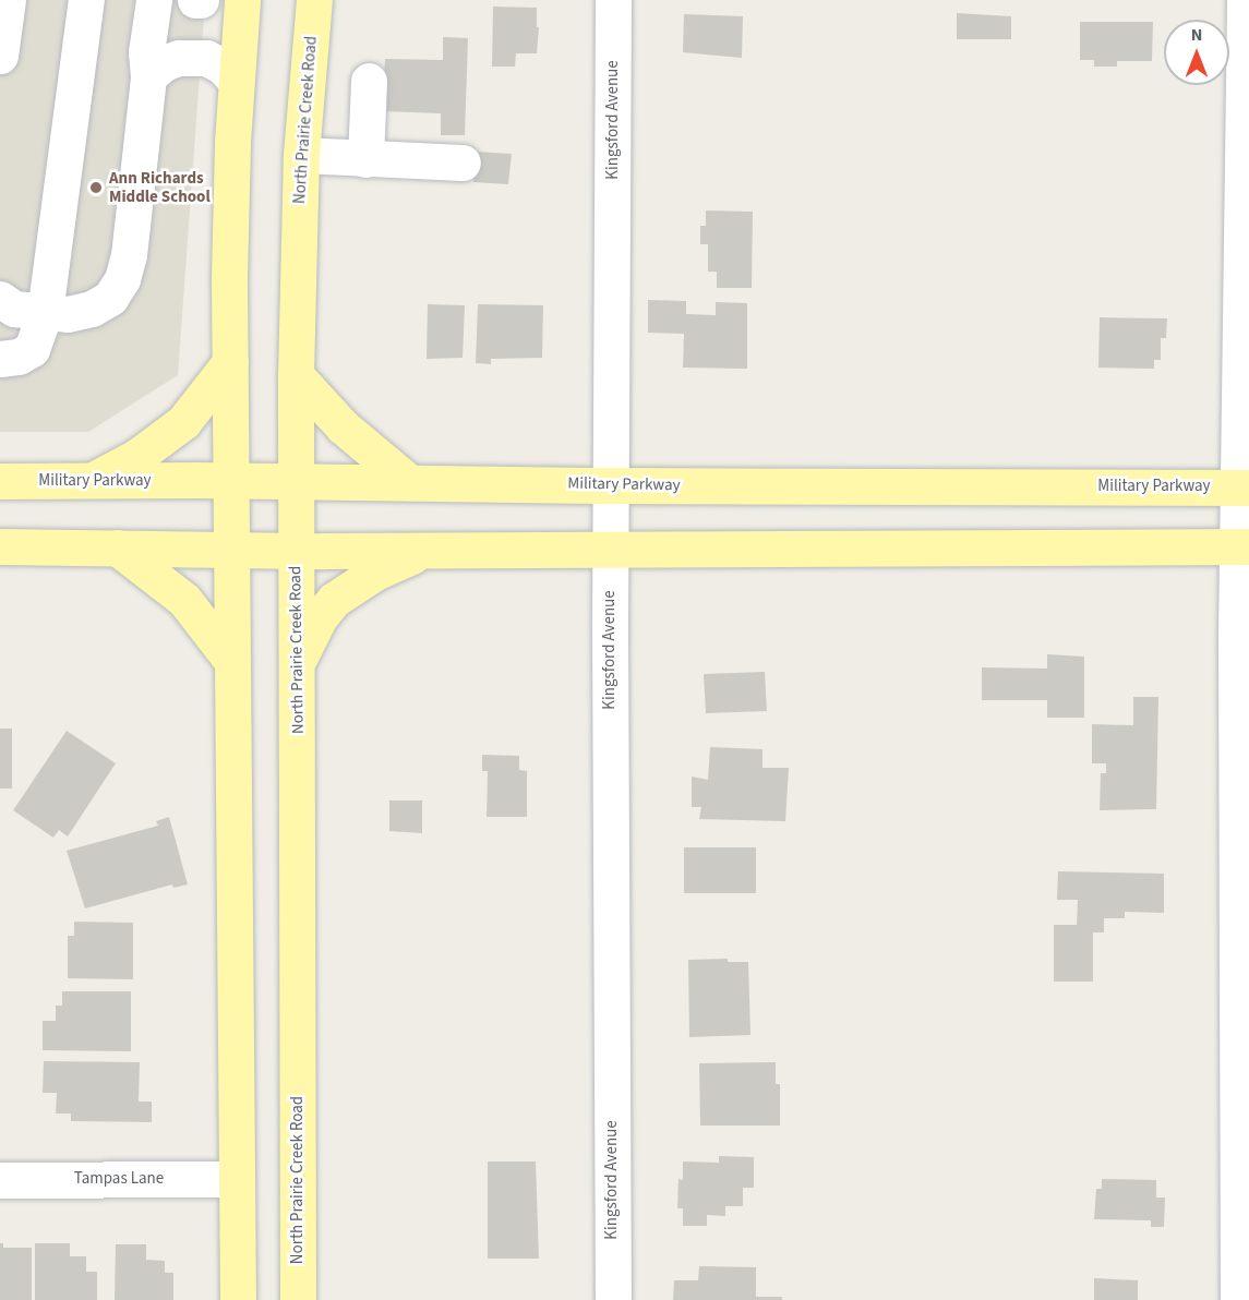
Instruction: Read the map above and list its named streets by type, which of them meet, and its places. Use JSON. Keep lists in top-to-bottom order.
{
  "streets": {
    "main road": ["North Prairie Creek Road", "Military Parkway"],
    "street": ["Kingsford Avenue", "Tampas Lane"]
  },
  "crossings": [
    ["North Prairie Creek Road", "Military Parkway"],
    ["Kingsford Avenue", "Military Parkway"]
  ],
  "places": ["Ann Richards Middle School"],
  "north": "top"
}
